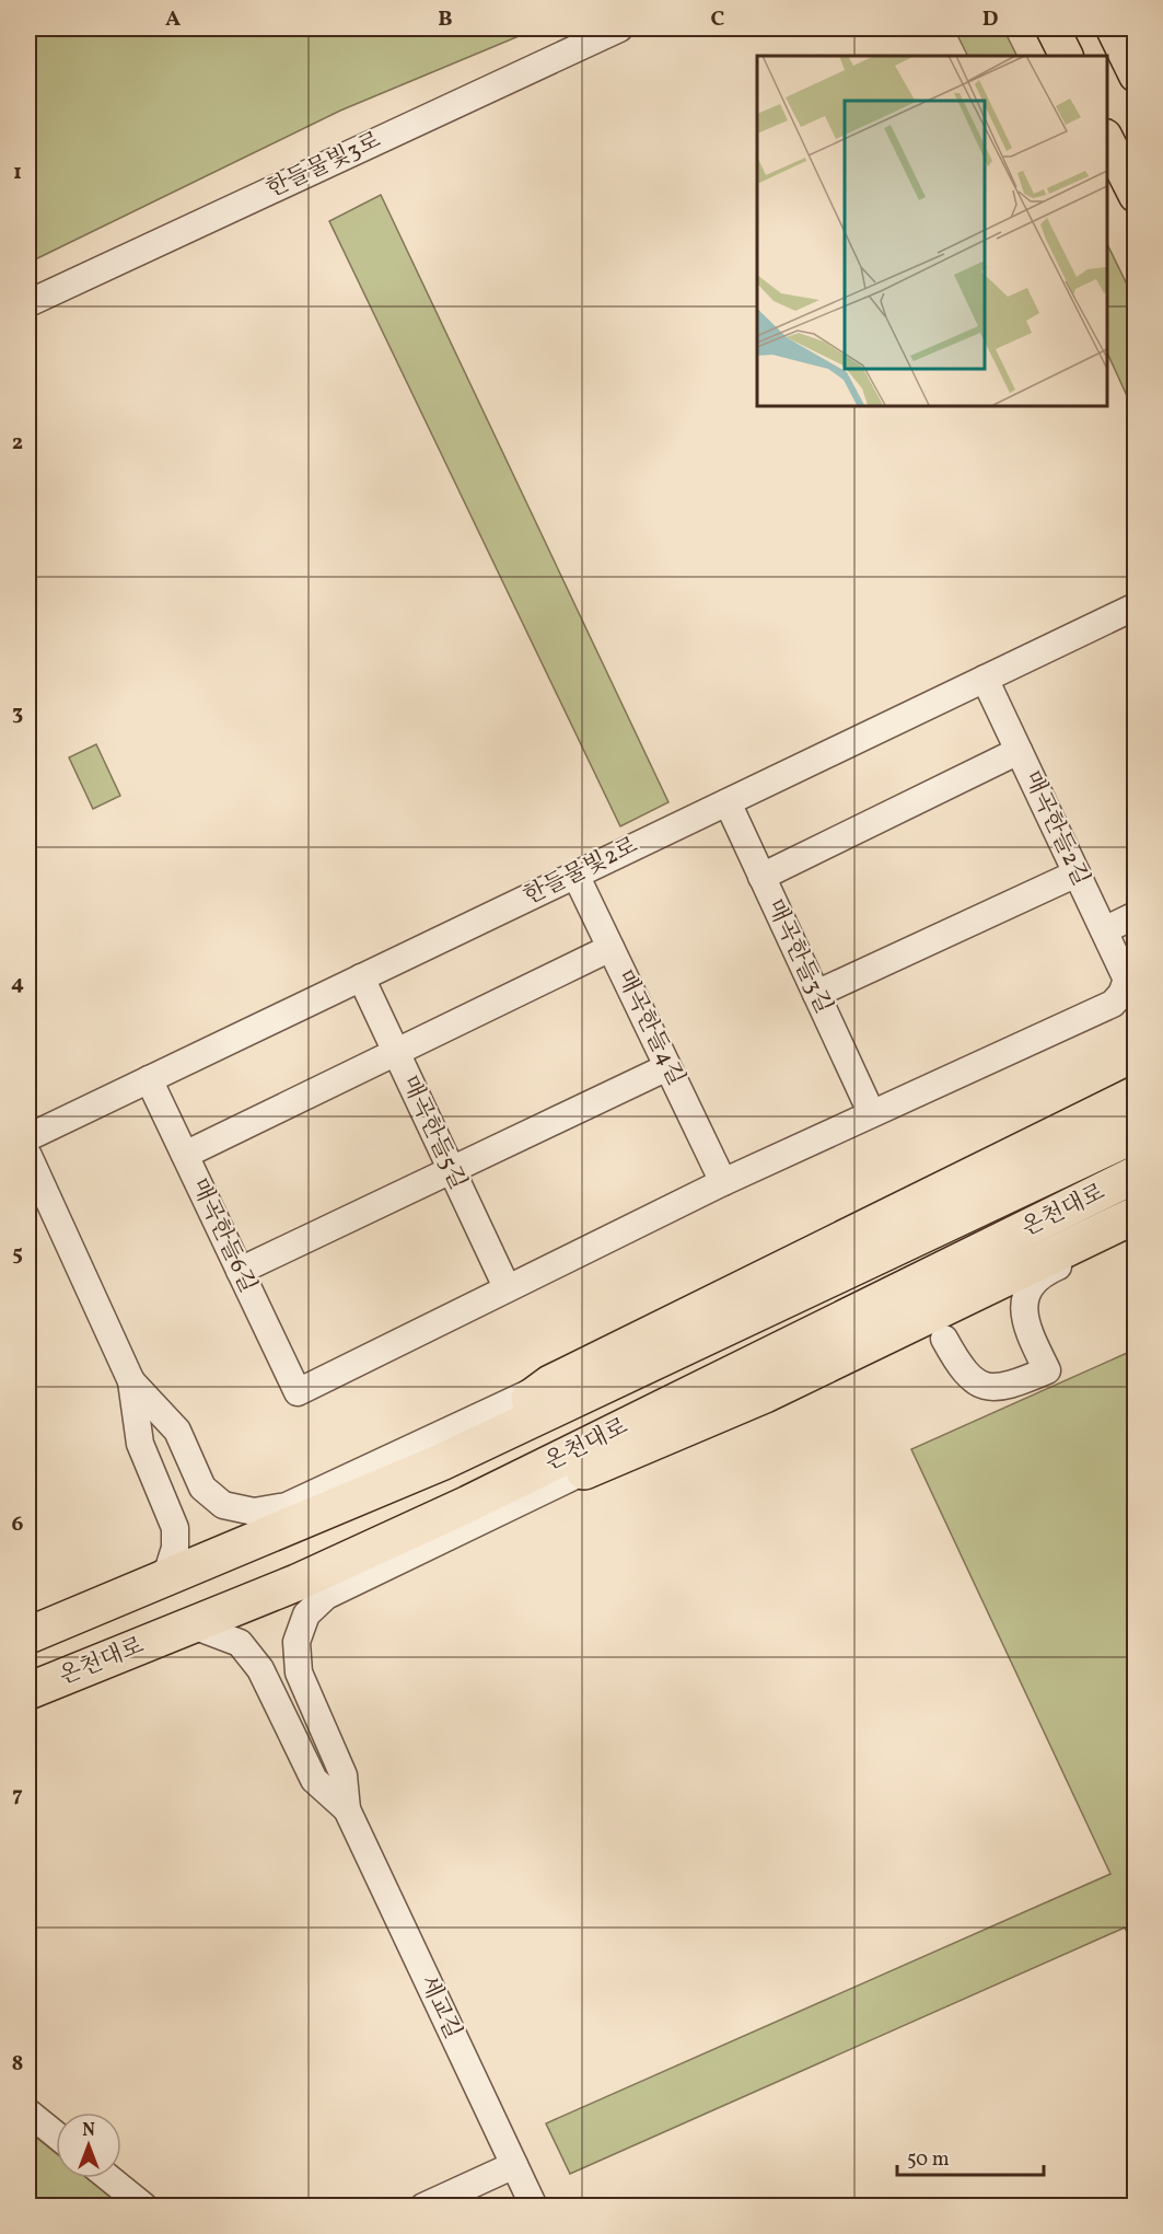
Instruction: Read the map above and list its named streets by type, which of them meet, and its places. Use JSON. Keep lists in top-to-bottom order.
{
  "streets": {
    "highway": ["온천대로"],
    "street": [
      "한들물빛3로",
      "매곡한들2길",
      "한들물빛2로",
      "매곡한들3길",
      "매곡한들4길",
      "매곡한들5길",
      "매곡한들6길",
      "세교길"
    ]
  },
  "crossings": [
    ["매곡한들2길", "한들물빛2로"],
    ["매곡한들2길", "매곡한들3길"],
    ["한들물빛2로", "매곡한들3길"],
    ["한들물빛2로", "매곡한들4길"],
    ["한들물빛2로", "매곡한들5길"],
    ["한들물빛2로", "매곡한들6길"],
    ["매곡한들5길", "매곡한들6길"]
  ],
  "scale_bar": "50 m",
  "north": "top",
  "grid": {
    "columns": [
      "A",
      "B",
      "C",
      "D"
    ],
    "rows": [
      "1",
      "2",
      "3",
      "4",
      "5",
      "6",
      "7",
      "8"
    ]
  }
}
